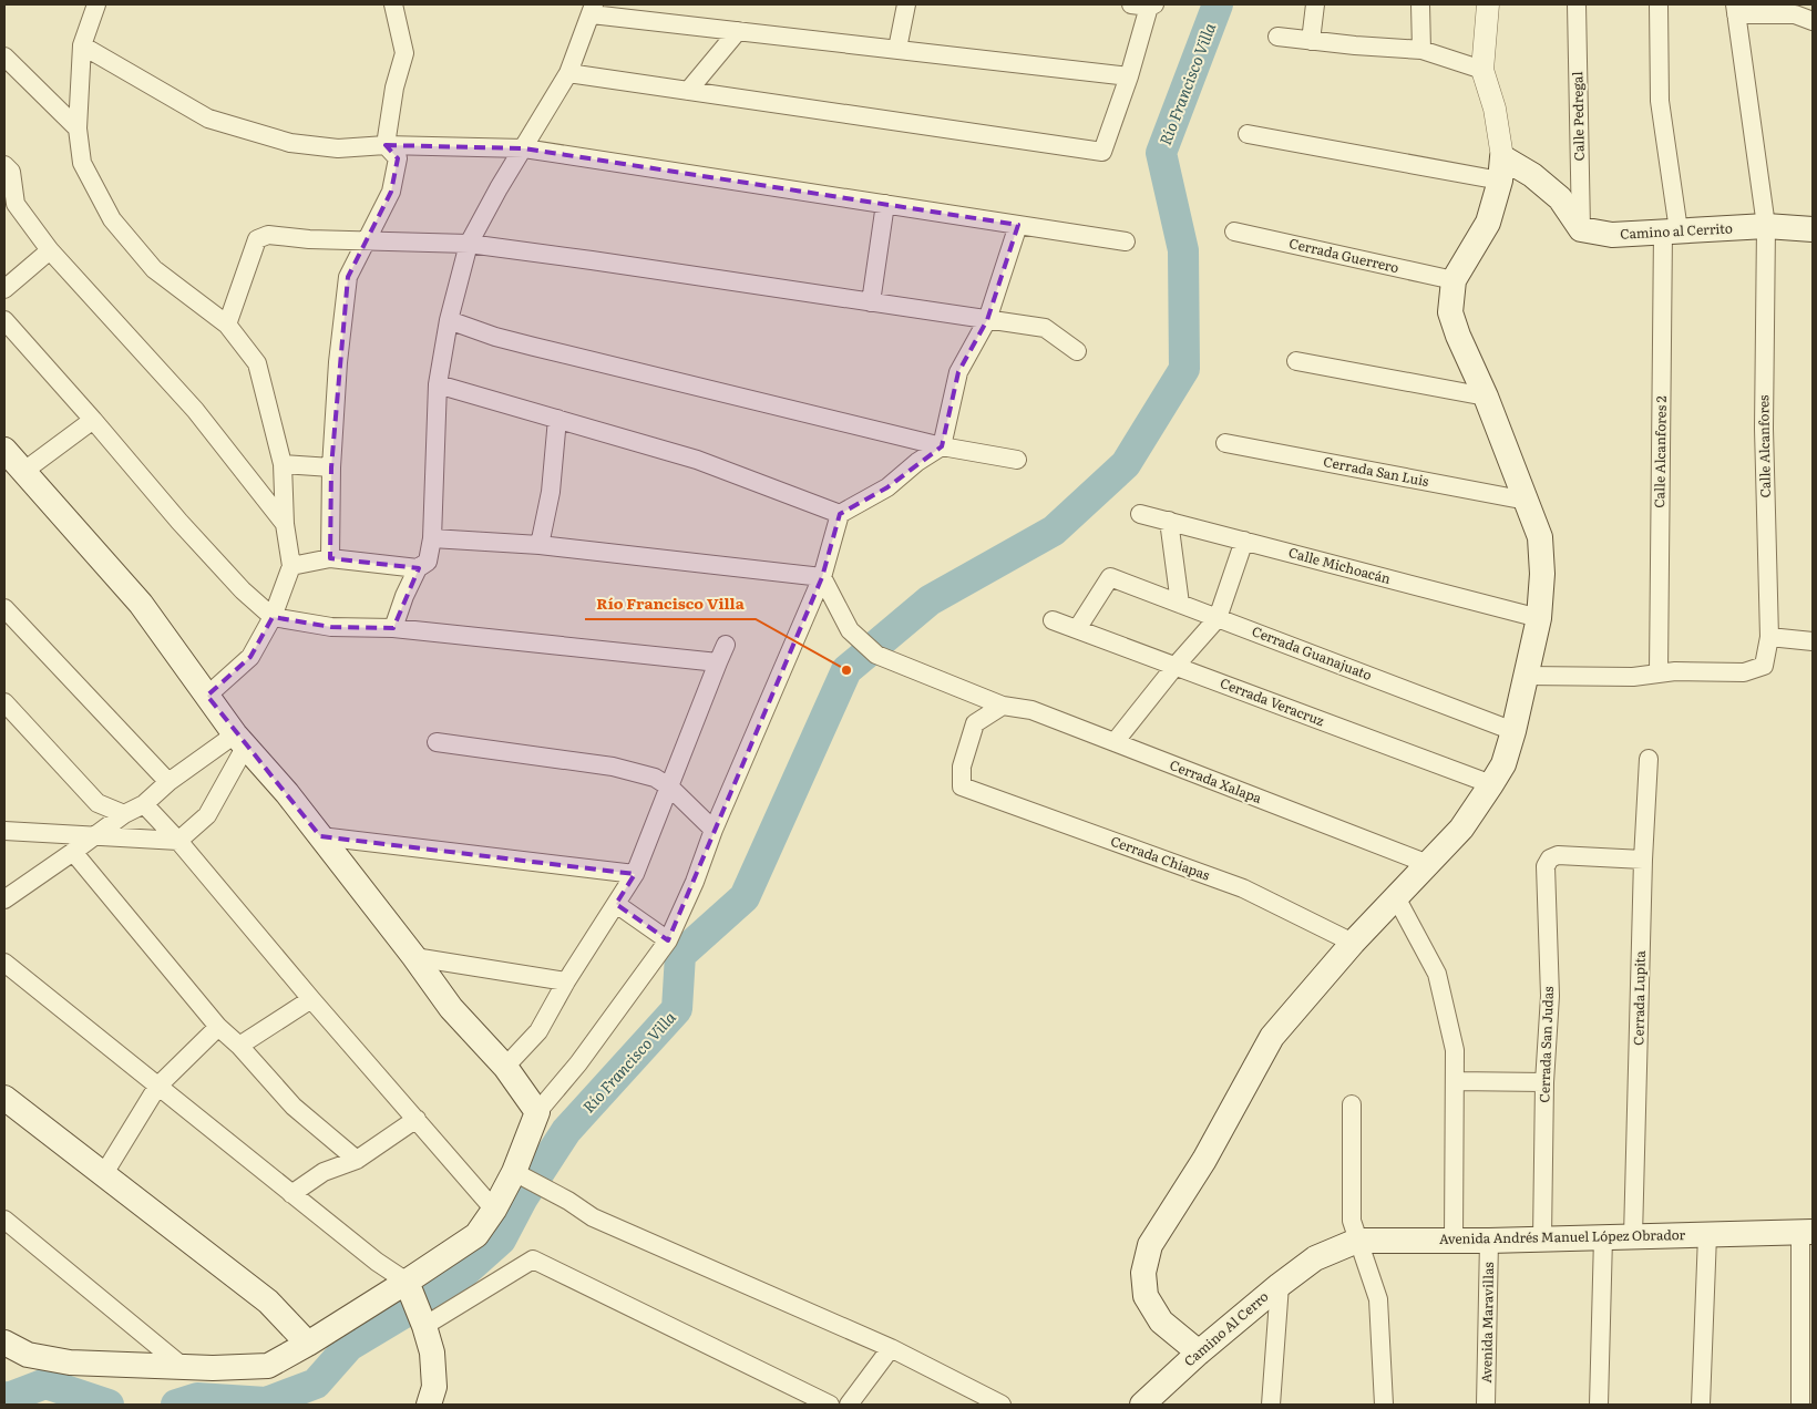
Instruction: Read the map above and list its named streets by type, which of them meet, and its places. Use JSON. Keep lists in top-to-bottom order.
{
  "streets": {
    "main road": ["Camino al Cerrito", "Avenida Andrés Manuel López Obrador", "Camino Al Cerro"],
    "street": [
      "Calle Pedregal",
      "Cerrada Guerrero",
      "Calle Alcanfores",
      "Calle Alcanfores 2",
      "Cerrada San Luis",
      "Calle Michoacán",
      "Cerrada Guanajuato",
      "Cerrada Veracruz",
      "Cerrada Xalapa",
      "Cerrada Chiapas",
      "Cerrada Lupita",
      "Cerrada San Judas",
      "Avenida Maravillas"
    ]
  },
  "crossings": [
    ["Calle Pedregal", "Camino al Cerrito"],
    ["Camino al Cerrito", "Calle Alcanfores"],
    ["Camino al Cerrito", "Calle Alcanfores 2"],
    ["Calle Alcanfores", "Calle Alcanfores 2"],
    ["Cerrada Guanajuato", "Cerrada Veracruz"],
    ["Cerrada Xalapa", "Cerrada Chiapas"],
    ["Cerrada Lupita", "Cerrada San Judas"],
    ["Cerrada Lupita", "Avenida Andrés Manuel López Obrador"],
    ["Cerrada San Judas", "Avenida Andrés Manuel López Obrador"],
    ["Avenida Andrés Manuel López Obrador", "Avenida Maravillas"],
    ["Avenida Andrés Manuel López Obrador", "Camino Al Cerro"]
  ],
  "water": ["Río Francisco Villa"],
  "places": ["Río Francisco Villa"]
}
